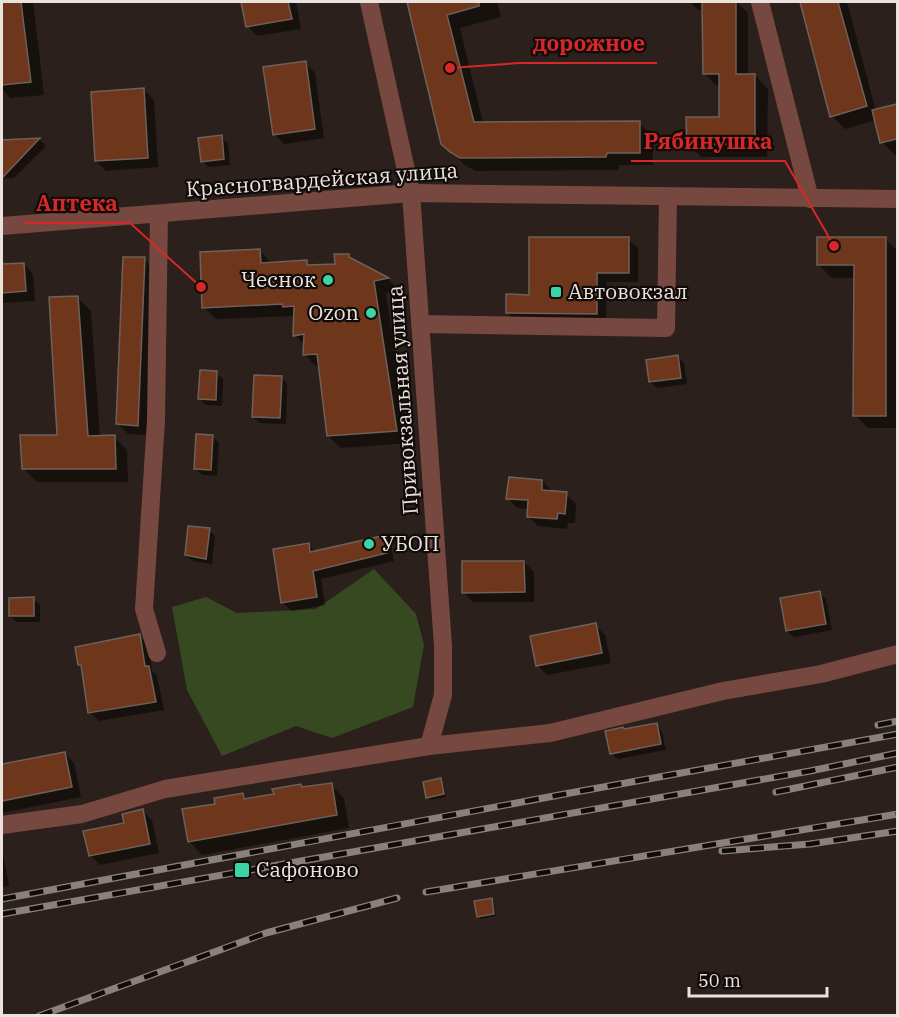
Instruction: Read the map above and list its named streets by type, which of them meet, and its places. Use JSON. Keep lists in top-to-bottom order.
{
  "streets": {
    "street": ["Красногвардейская улица", "Привокзальная улица"]
  },
  "crossings": [
    ["Красногвардейская улица", "Привокзальная улица"]
  ],
  "places": {
    "other": [
      "дорожное",
      "Рябинушка",
      "Чеснок",
      "Аптека",
      "Ozon",
      "УБОП"
    ],
    "transit": ["Автовокзал", "Сафоново"]
  },
  "scale_bar": "50 m"
}
